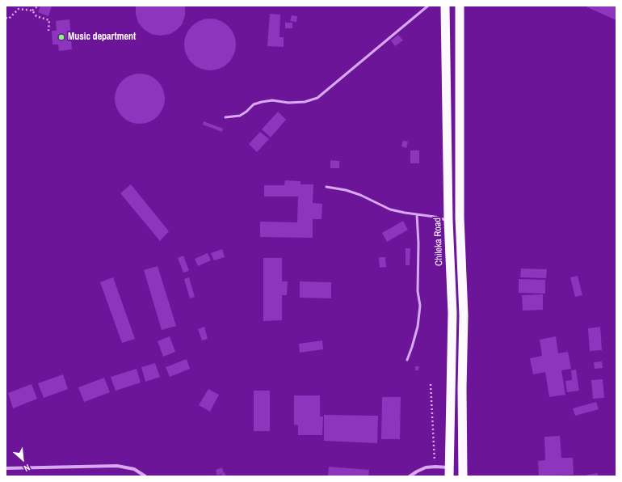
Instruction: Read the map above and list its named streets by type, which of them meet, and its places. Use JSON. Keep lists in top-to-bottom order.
{
  "streets": {
    "highway": ["Chileka Road"]
  },
  "places": ["Music department"],
  "north": "bottom right"
}
